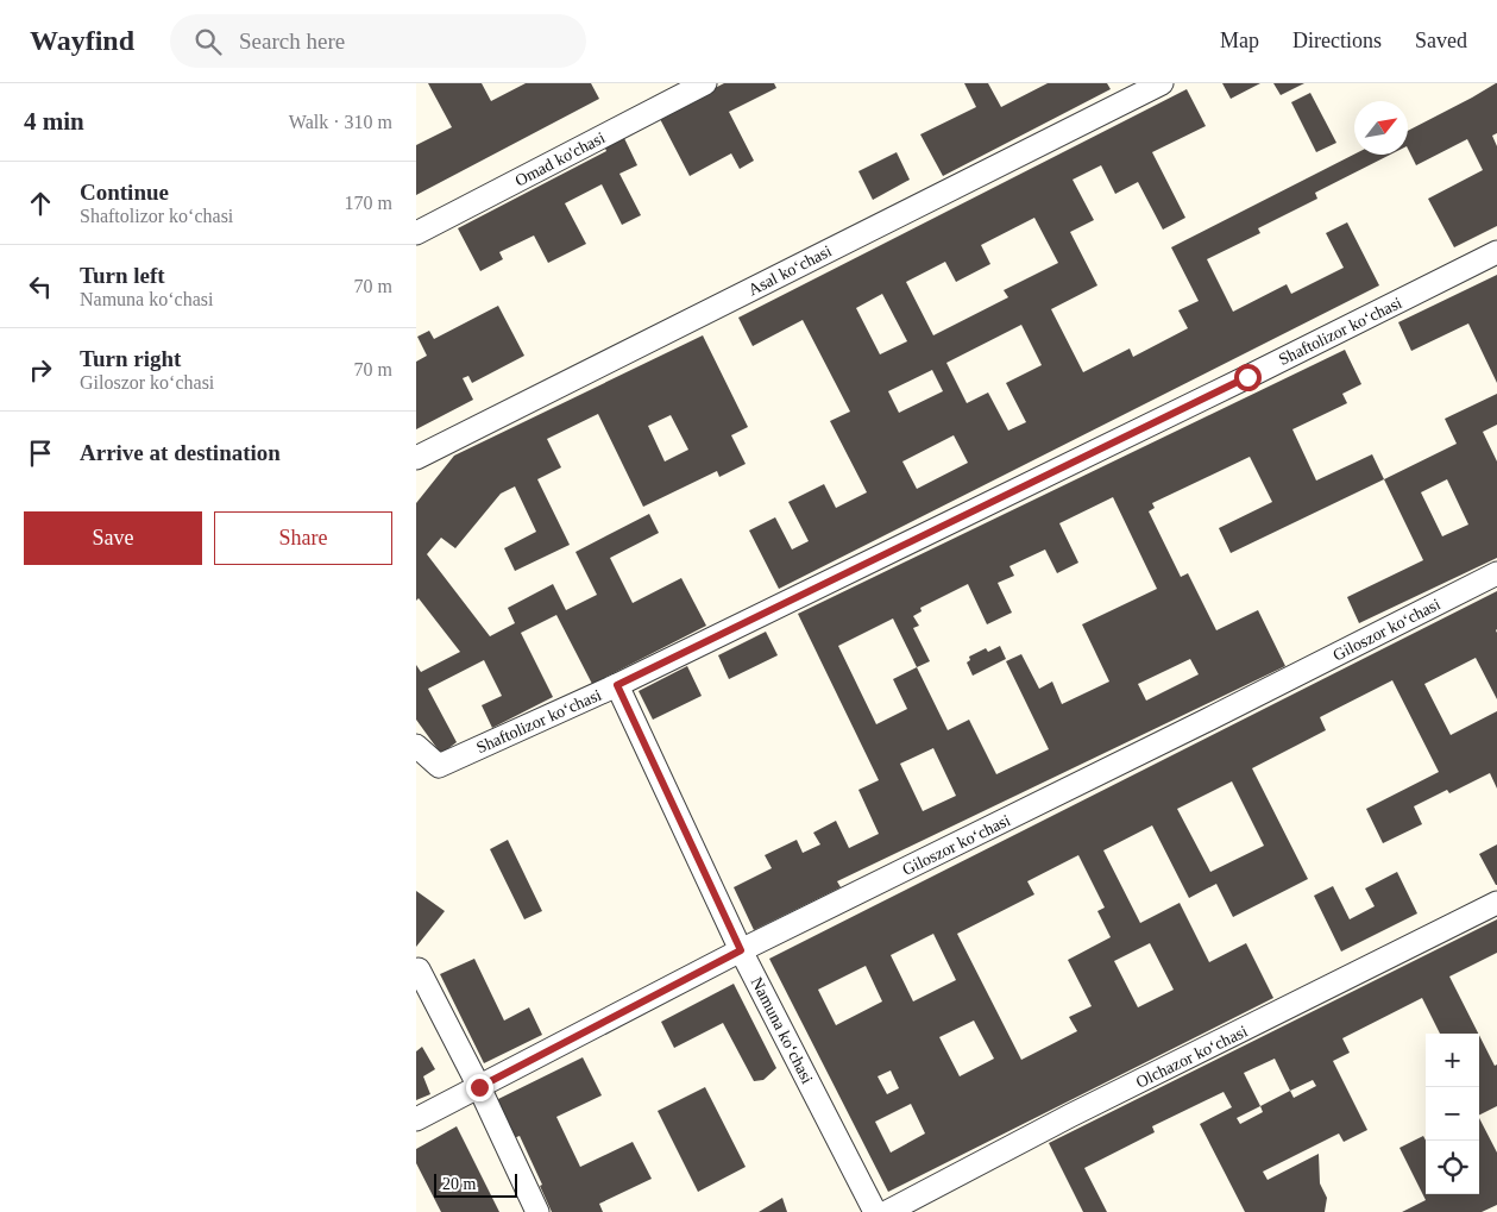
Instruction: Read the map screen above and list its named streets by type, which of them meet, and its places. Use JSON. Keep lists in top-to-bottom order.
{
  "streets": {
    "street": [
      "Omad ko'chasi",
      "Asal koʻchasi",
      "Shaftolizor koʻchasi",
      "Giloszor koʻchasi",
      "Namuna koʻchasi",
      "Olchazor koʻchasi"
    ]
  },
  "crossings": [
    ["Shaftolizor koʻchasi", "Namuna koʻchasi"],
    ["Giloszor koʻchasi", "Namuna koʻchasi"]
  ],
  "scale_bar": "20 m",
  "north": "top right",
  "page": {
    "header": "Wayfind",
    "search": "Search here",
    "nav": ["Map", "Directions", "Saved"],
    "heading": ["4 min", "Walk · 310 m"],
    "list": [
      ["Continue", "Shaftolizor koʻchasi", "170 m"],
      ["Turn left", "Namuna koʻchasi", "70 m"],
      ["Turn right", "Giloszor koʻchasi", "70 m"],
      "Arrive at destination"
    ],
    "buttons": ["Save", "Share"],
    "map_buttons": ["+", "−"],
    "scale": "20 m"
  }
}
